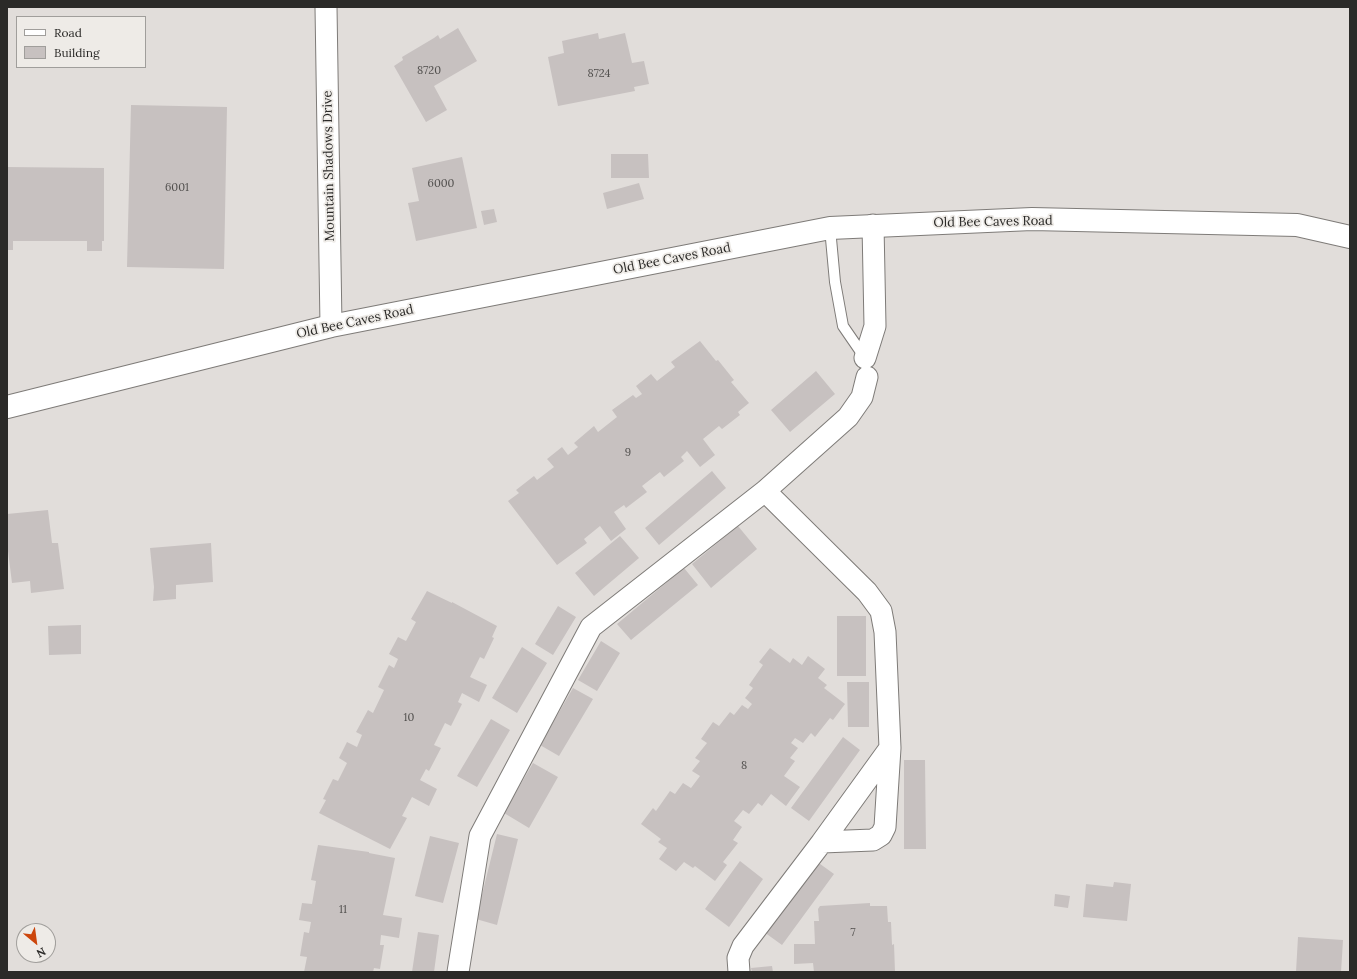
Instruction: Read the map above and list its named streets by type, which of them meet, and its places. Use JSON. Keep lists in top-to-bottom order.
{
  "streets": {
    "street": ["Mountain Shadows Drive", "Old Bee Caves Road"]
  },
  "crossings": [
    ["Mountain Shadows Drive", "Old Bee Caves Road"]
  ],
  "house_numbers": [
    "8720",
    "8724",
    "6000",
    "6001",
    "9",
    "10",
    "8",
    "11",
    "7"
  ],
  "legend": ["Road", "Building"],
  "north": "bottom right"
}
